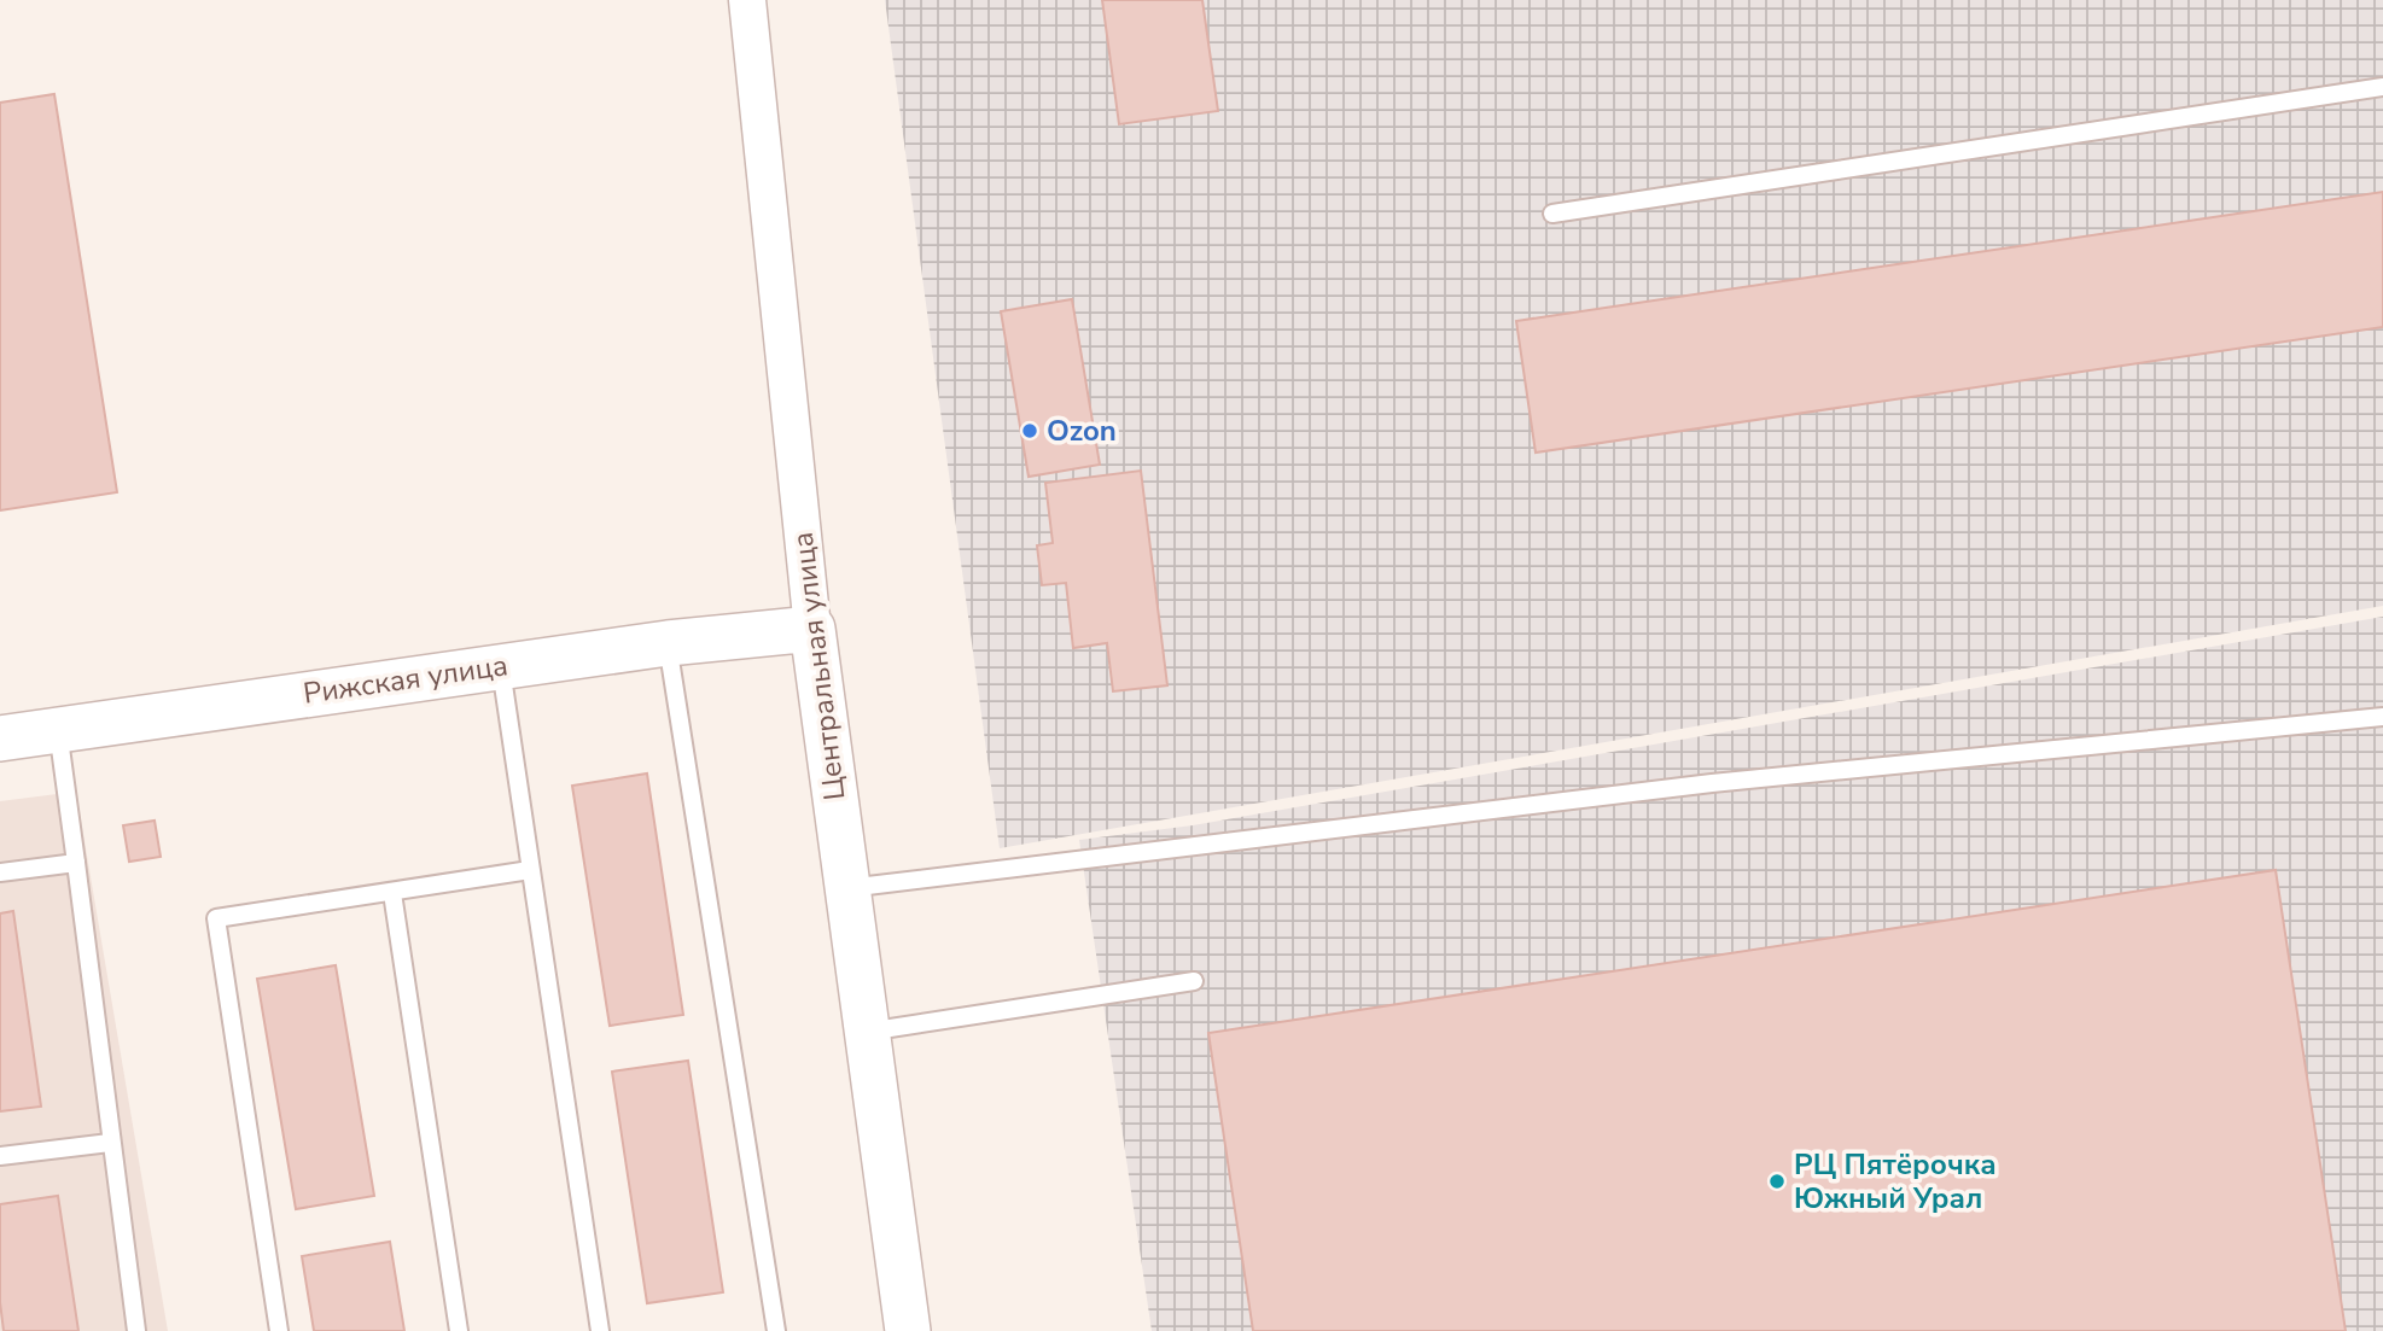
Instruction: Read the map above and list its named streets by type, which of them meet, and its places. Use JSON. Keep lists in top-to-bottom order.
{
  "streets": {
    "street": ["Центральная улица", "Рижская улица"]
  },
  "crossings": [
    ["Центральная улица", "Рижская улица"]
  ],
  "places": ["Ozon", "РЦ Пятёрочка Южный Урал"]
}
